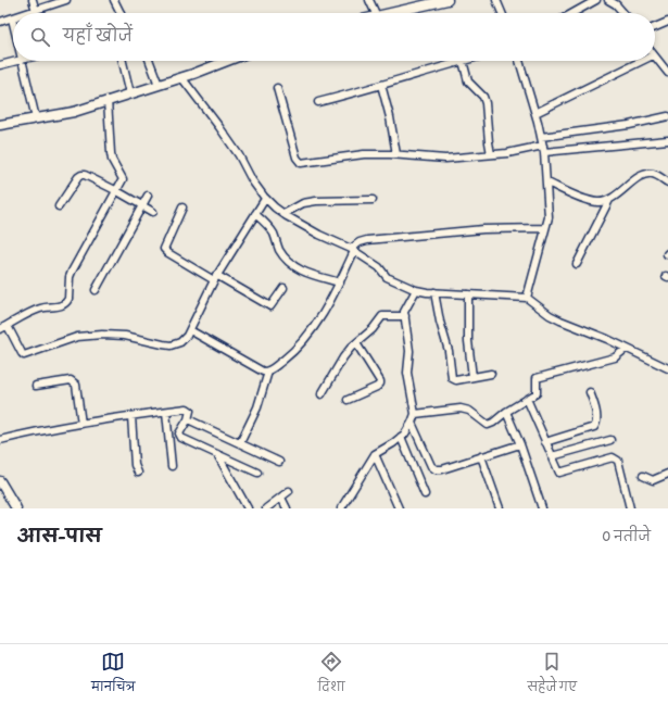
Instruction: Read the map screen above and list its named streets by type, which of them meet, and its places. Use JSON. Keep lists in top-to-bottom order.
{
  "page": {
    "search": "यहाँ खोजें",
    "heading": ["आस-पास", "0 नतीजे"],
    "nav": ["मानचित्र", "दिशा", "सहेजे गए"]
  }
}
